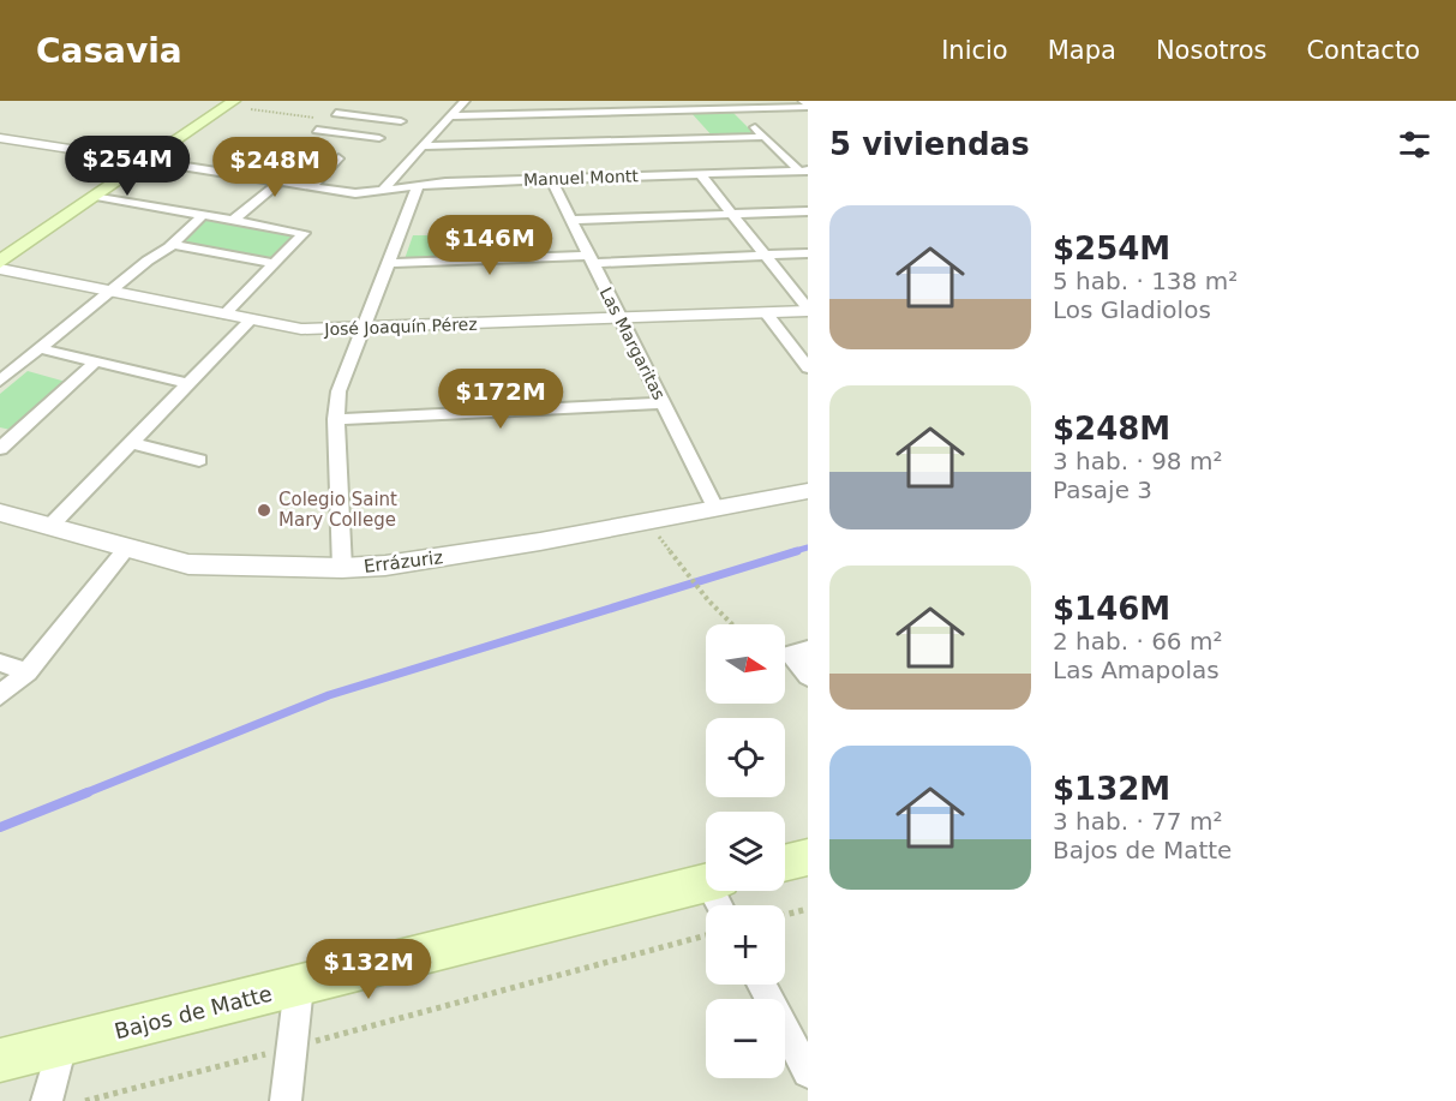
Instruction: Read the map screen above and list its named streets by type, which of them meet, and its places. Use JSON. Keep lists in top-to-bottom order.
{
  "streets": {
    "main road": ["Bajos de Matte"],
    "street": [
      "Manuel Montt",
      "José Joaquín Pérez",
      "Las Margaritas",
      "Errázuriz"
    ]
  },
  "crossings": [
    ["Manuel Montt", "Las Margaritas"],
    ["José Joaquín Pérez", "Las Margaritas"],
    ["Las Margaritas", "Errázuriz"]
  ],
  "places": ["Colegio Saint Mary College"],
  "north": "right",
  "page": {
    "header": "Casavia",
    "nav": [
      "Inicio",
      "Mapa",
      "Nosotros",
      "Contacto"
    ],
    "heading": "5 viviendas",
    "price": [
      "$254M",
      "$248M",
      "$146M",
      "$172M",
      "$132M"
    ],
    "list": [
      {
        "name": "$254M",
        "note": "5 hab. · 138 m² · Los Gladiolos"
      },
      {
        "name": "$248M",
        "note": "3 hab. · 98 m² · Pasaje 3"
      },
      {
        "name": "$146M",
        "note": "2 hab. · 66 m² · Las Amapolas"
      },
      {
        "name": "$132M",
        "note": "3 hab. · 77 m² · Bajos de Matte"
      }
    ],
    "map_buttons": ["+", "−"]
  }
}
